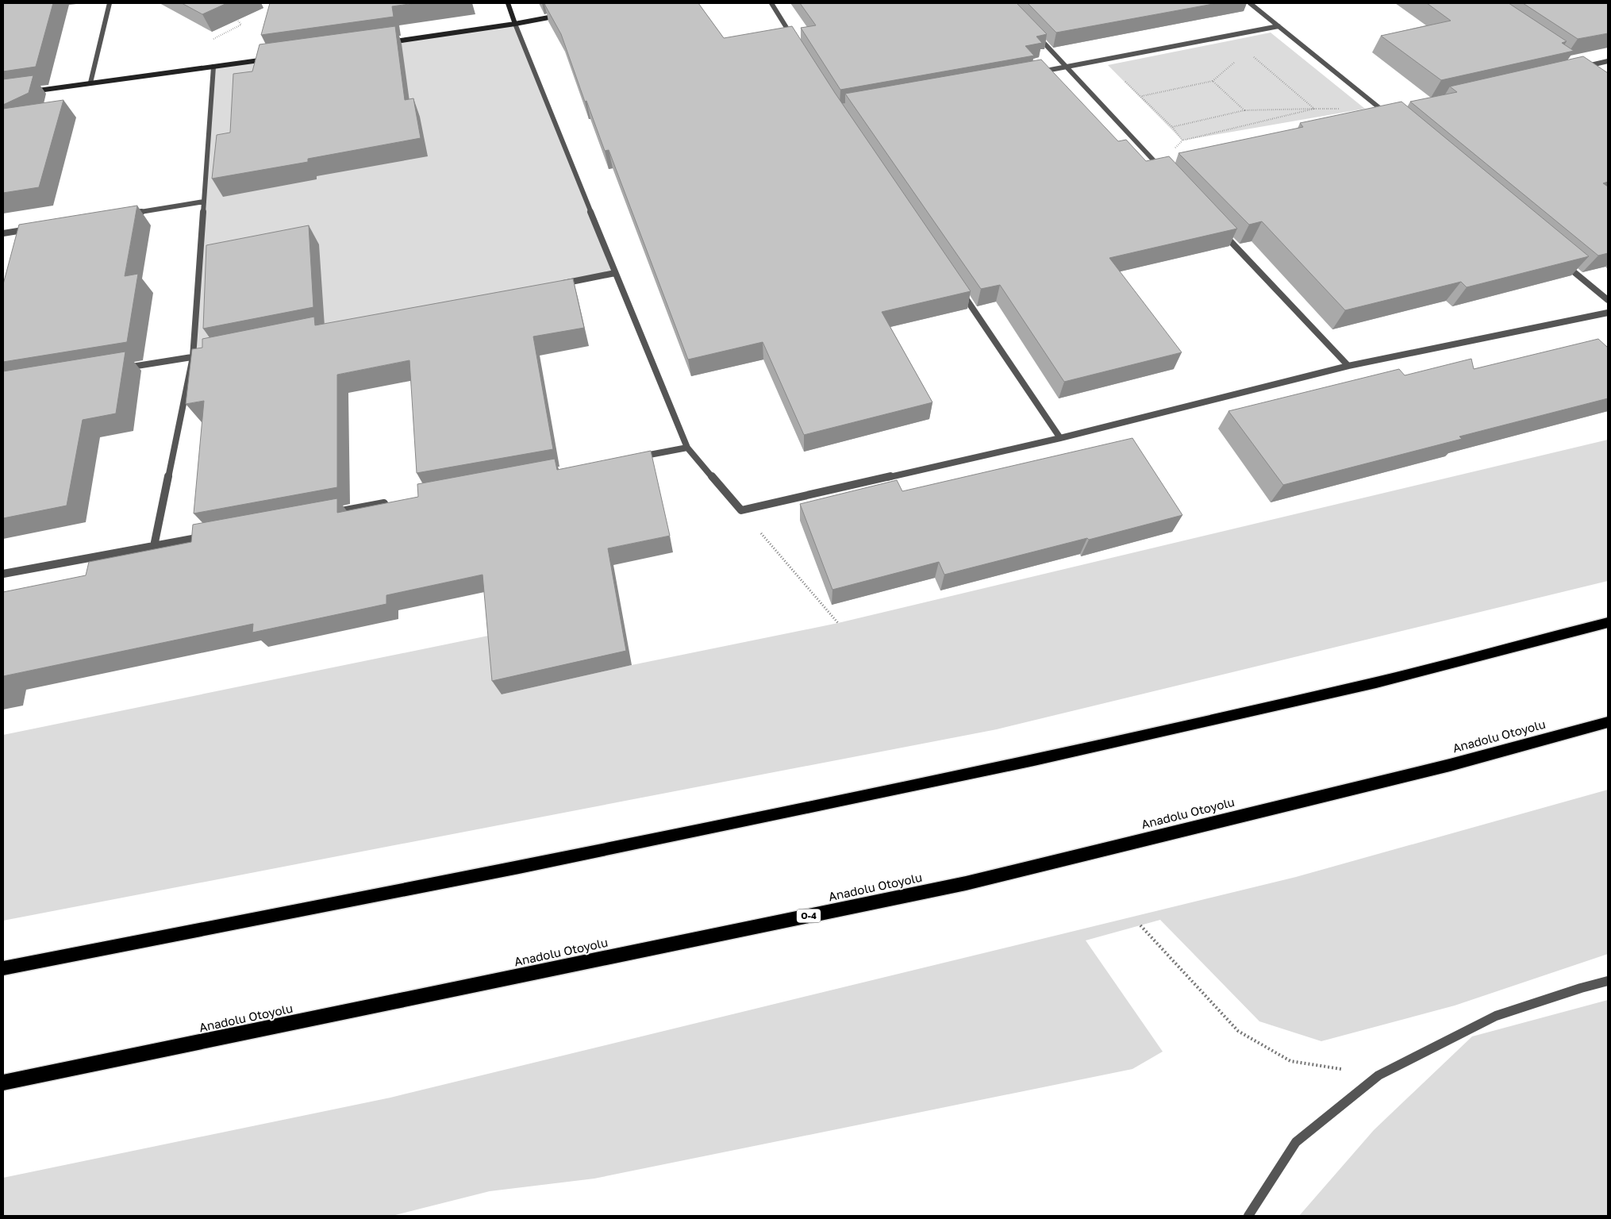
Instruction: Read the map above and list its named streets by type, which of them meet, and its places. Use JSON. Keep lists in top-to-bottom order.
{
  "streets": {
    "highway": ["Anadolu Otoyolu", "O-4"]
  }
}
